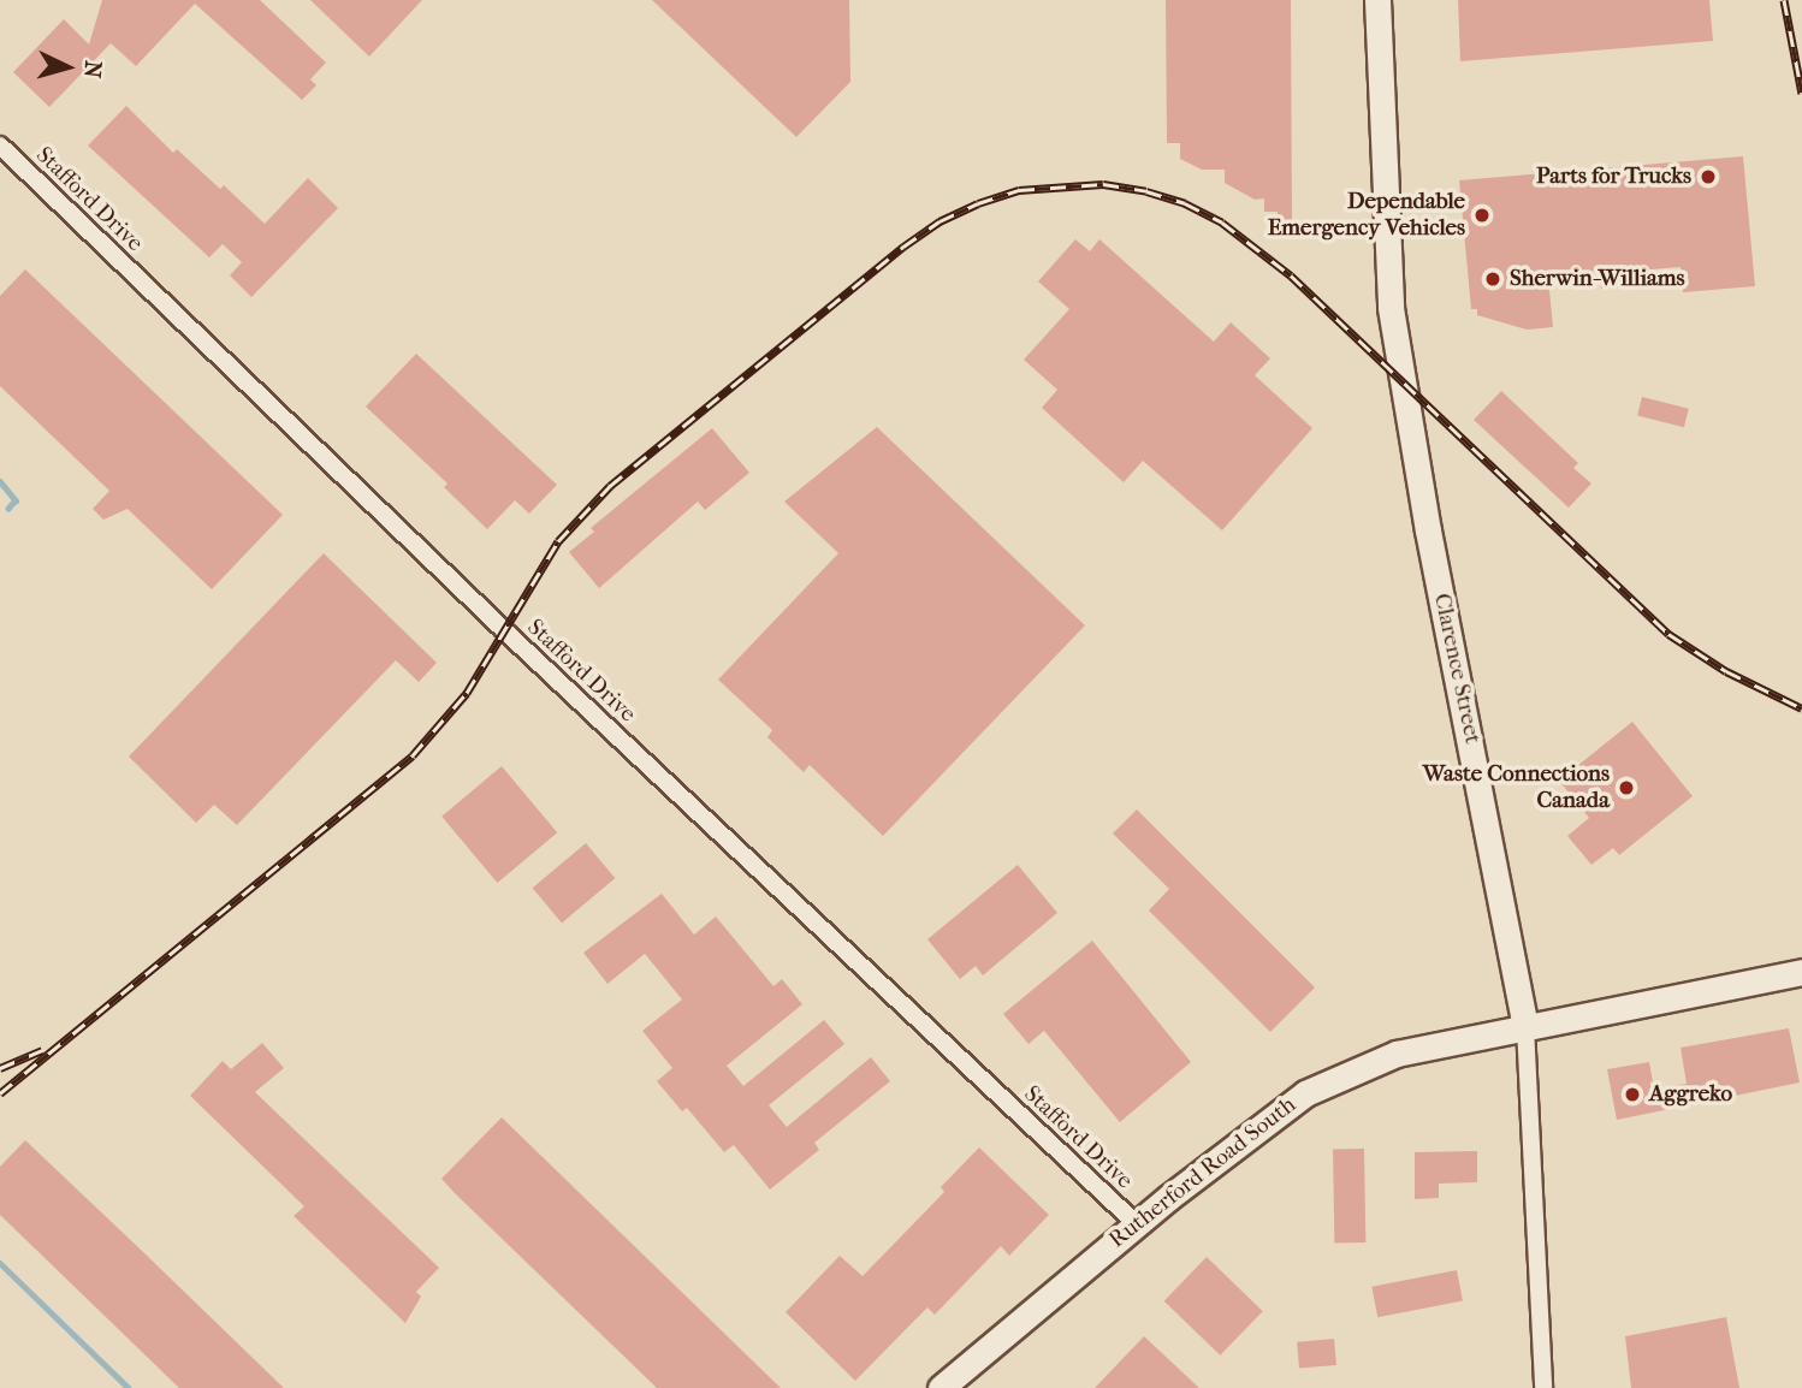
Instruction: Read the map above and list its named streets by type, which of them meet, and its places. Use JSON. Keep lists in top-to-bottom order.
{
  "streets": {
    "street": ["Stafford Drive", "Clarence Street", "Rutherford Road South"]
  },
  "crossings": [
    ["Stafford Drive", "Rutherford Road South"],
    ["Clarence Street", "Rutherford Road South"]
  ],
  "places": [
    "Parts for Trucks",
    "Dependable Emergency Vehicles",
    "Sherwin-Williams",
    "Waste Connections Canada",
    "Aggreko"
  ],
  "north": "right"
}
